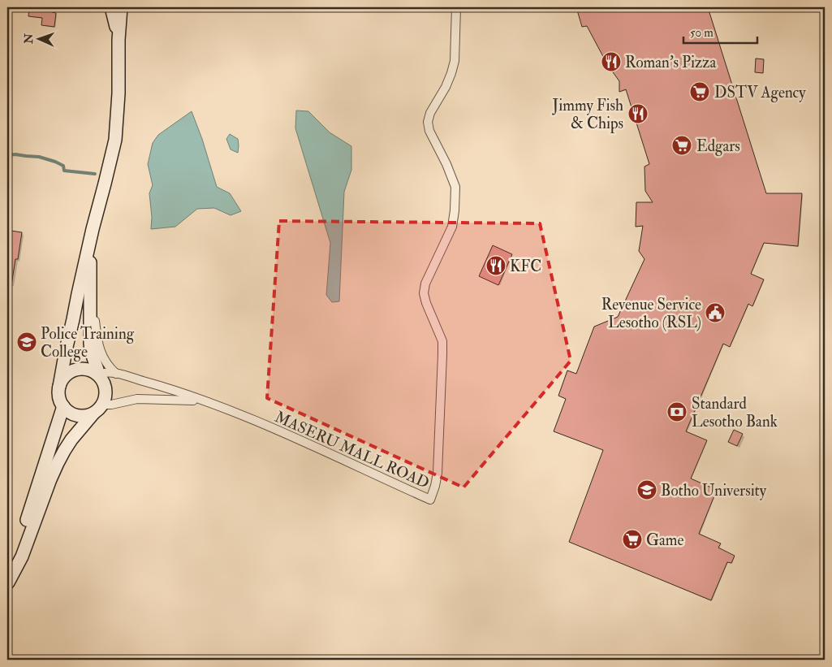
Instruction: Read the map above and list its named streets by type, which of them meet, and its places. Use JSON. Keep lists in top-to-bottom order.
{
  "streets": {
    "street": ["MASERU MALL ROAD"]
  },
  "places": {
    "restaurant": ["Roman's Pizza", "Jimmy Fish & Chips", "KFC"],
    "supermarket": ["DSTV Agency", "Edgars", "Game"],
    "public building": ["Revenue Service Lesotho (RSL)"],
    "school or university": ["Police Training College", "Botho University"],
    "bank": ["Standard Lesotho Bank"]
  },
  "scale_bar": "50 m",
  "north": "left"
}
